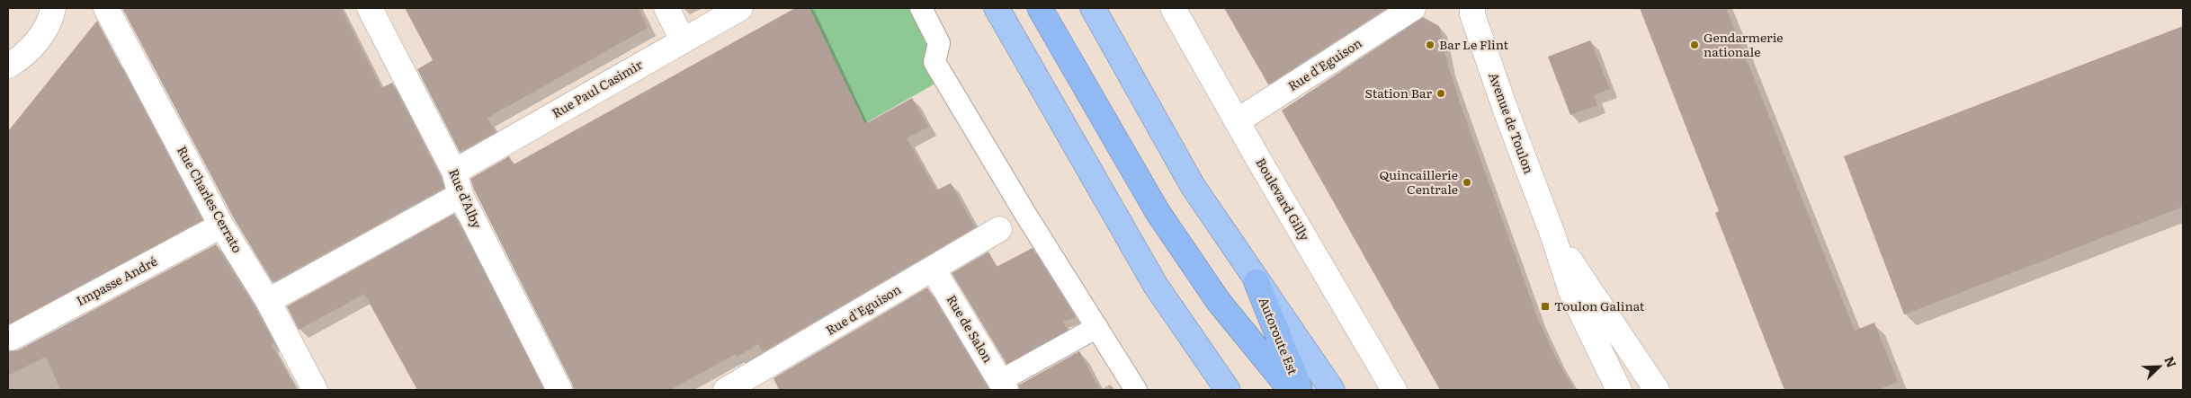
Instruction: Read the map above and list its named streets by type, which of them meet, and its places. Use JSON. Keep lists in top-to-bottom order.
{
  "streets": {
    "highway": ["Autoroute Est"],
    "street": [
      "Rue d'Eguison",
      "Rue Paul Casimir",
      "Avenue de Toulon",
      "Rue d'Alby",
      "Rue Charles Cerrato",
      "Boulevard Gilly",
      "Impasse André",
      "Rue de Salon"
    ]
  },
  "crossings": [
    ["Rue d'Eguison", "Boulevard Gilly"],
    ["Rue d'Eguison", "Rue de Salon"],
    ["Rue Paul Casimir", "Rue d'Alby"],
    ["Rue Charles Cerrato", "Impasse André"]
  ],
  "places": {
    "other": [
      "Bar Le Flint",
      "Gendarmerie nationale",
      "Station Bar",
      "Quincaillerie Centrale"
    ],
    "transit": ["Toulon Galinat"]
  },
  "north": "top right"
}
